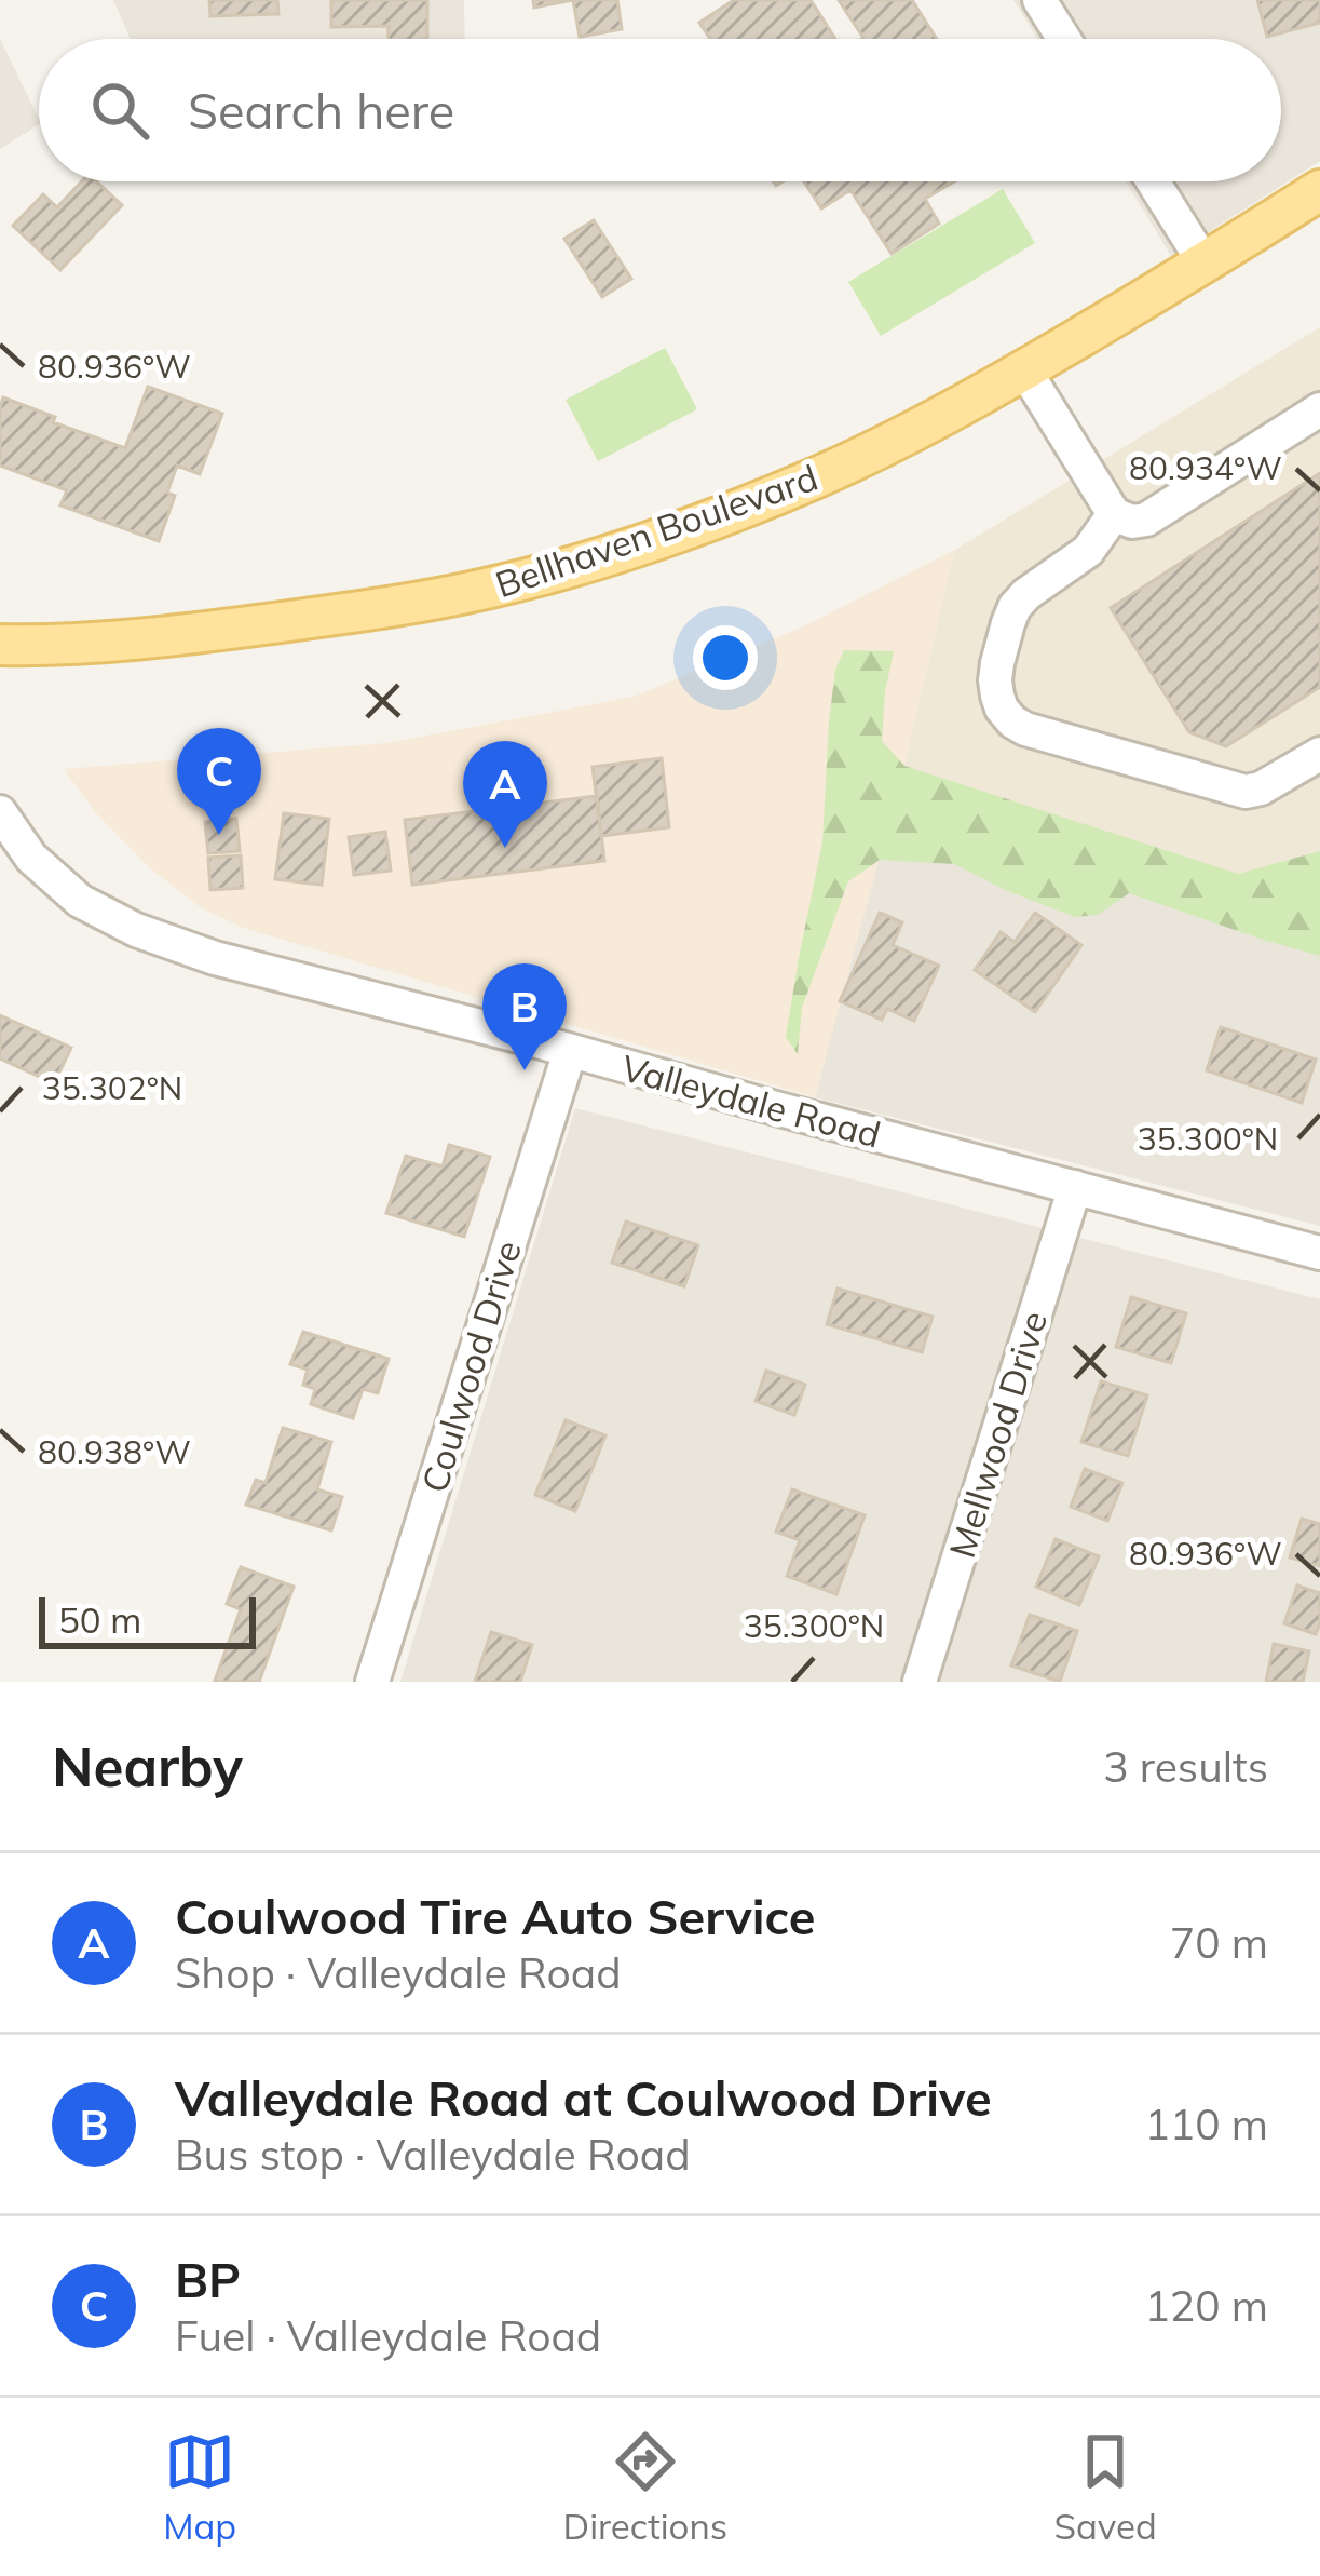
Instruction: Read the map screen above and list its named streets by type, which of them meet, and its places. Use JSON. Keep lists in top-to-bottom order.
{
  "streets": {
    "main road": ["Bellhaven Boulevard"],
    "street": ["Valleydale Road", "Coulwood Drive", "Mellwood Drive"]
  },
  "crossings": [
    ["Valleydale Road", "Coulwood Drive"],
    ["Valleydale Road", "Mellwood Drive"]
  ],
  "scale_bar": "50 m",
  "page": {
    "search": "Search here",
    "pins": ["C", "A", "B"],
    "scale": "50 m",
    "heading": ["Nearby", "3 results"],
    "list": [
      {
        "mark": "A",
        "name": "Coulwood Tire Auto Service",
        "note": "Shop · Valleydale Road",
        "value": "70 m"
      },
      {
        "mark": "B",
        "name": "Valleydale Road at Coulwood Drive",
        "note": "Bus stop · Valleydale Road",
        "value": "110 m"
      },
      {
        "mark": "C",
        "name": "BP",
        "note": "Fuel · Valleydale Road",
        "value": "120 m"
      }
    ],
    "nav": ["Map", "Directions", "Saved"]
  },
  "coordinates": [
    "80.936°W",
    "80.934°W",
    "35.302°N",
    "35.300°N",
    "80.938°W"
  ]
}
